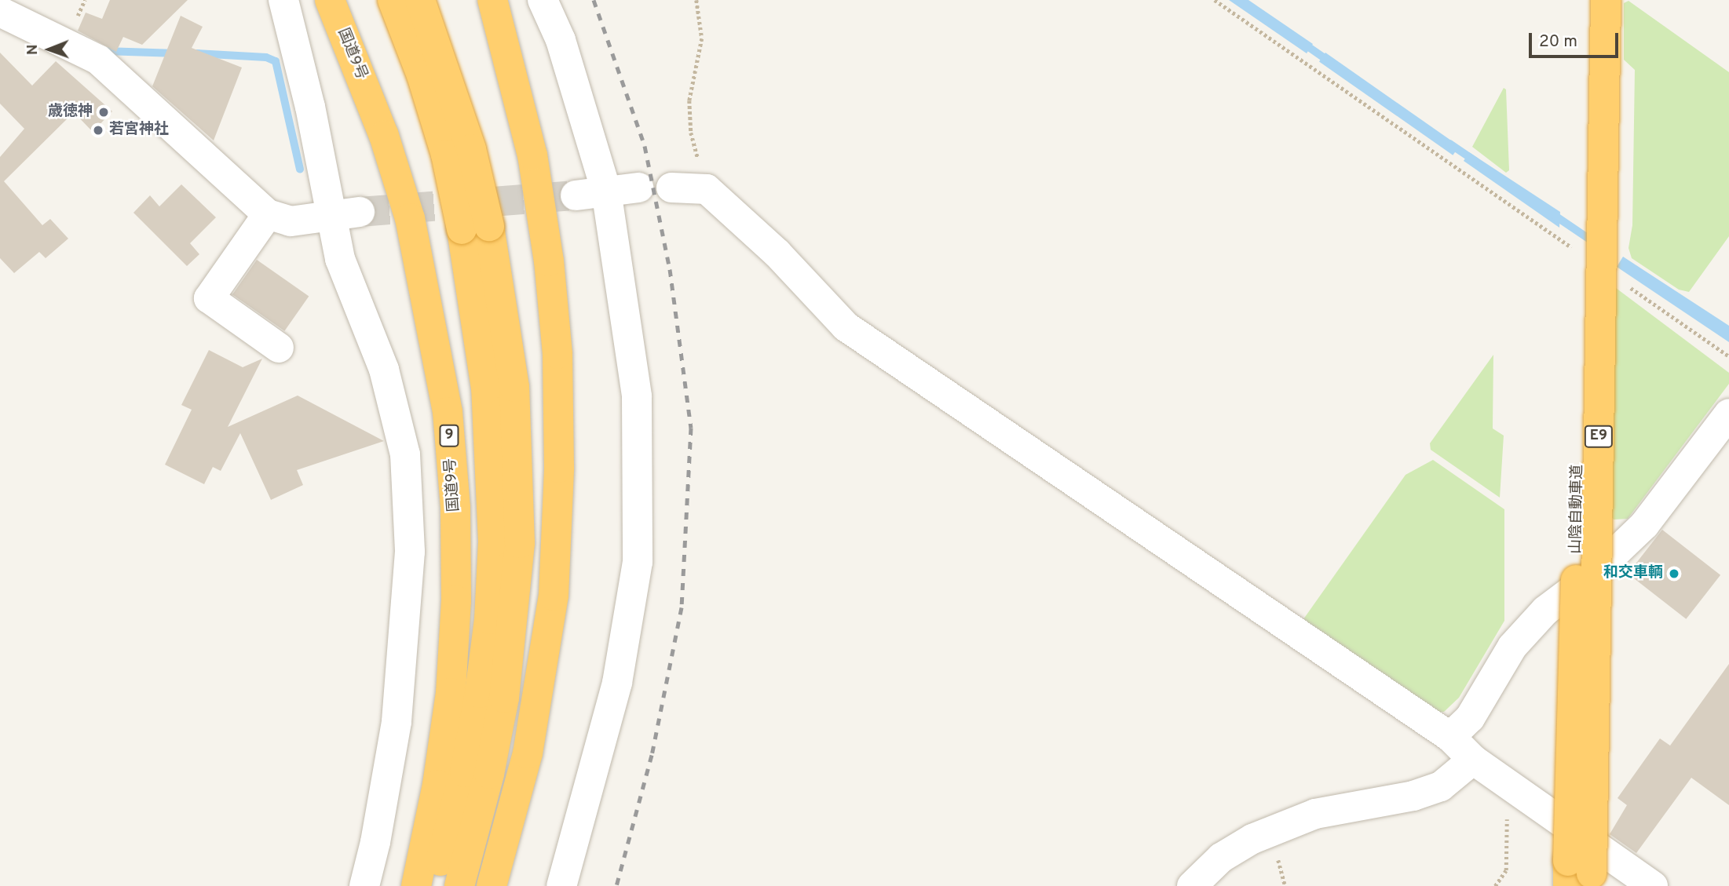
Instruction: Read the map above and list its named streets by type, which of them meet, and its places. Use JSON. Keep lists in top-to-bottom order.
{
  "streets": {
    "highway": [
      "国道9号",
      "9",
      "E9",
      "山陰自動車道"
    ]
  },
  "places": ["歳徳神", "若宮神社", "和交車輌"],
  "scale_bar": "20 m",
  "north": "left"
}
